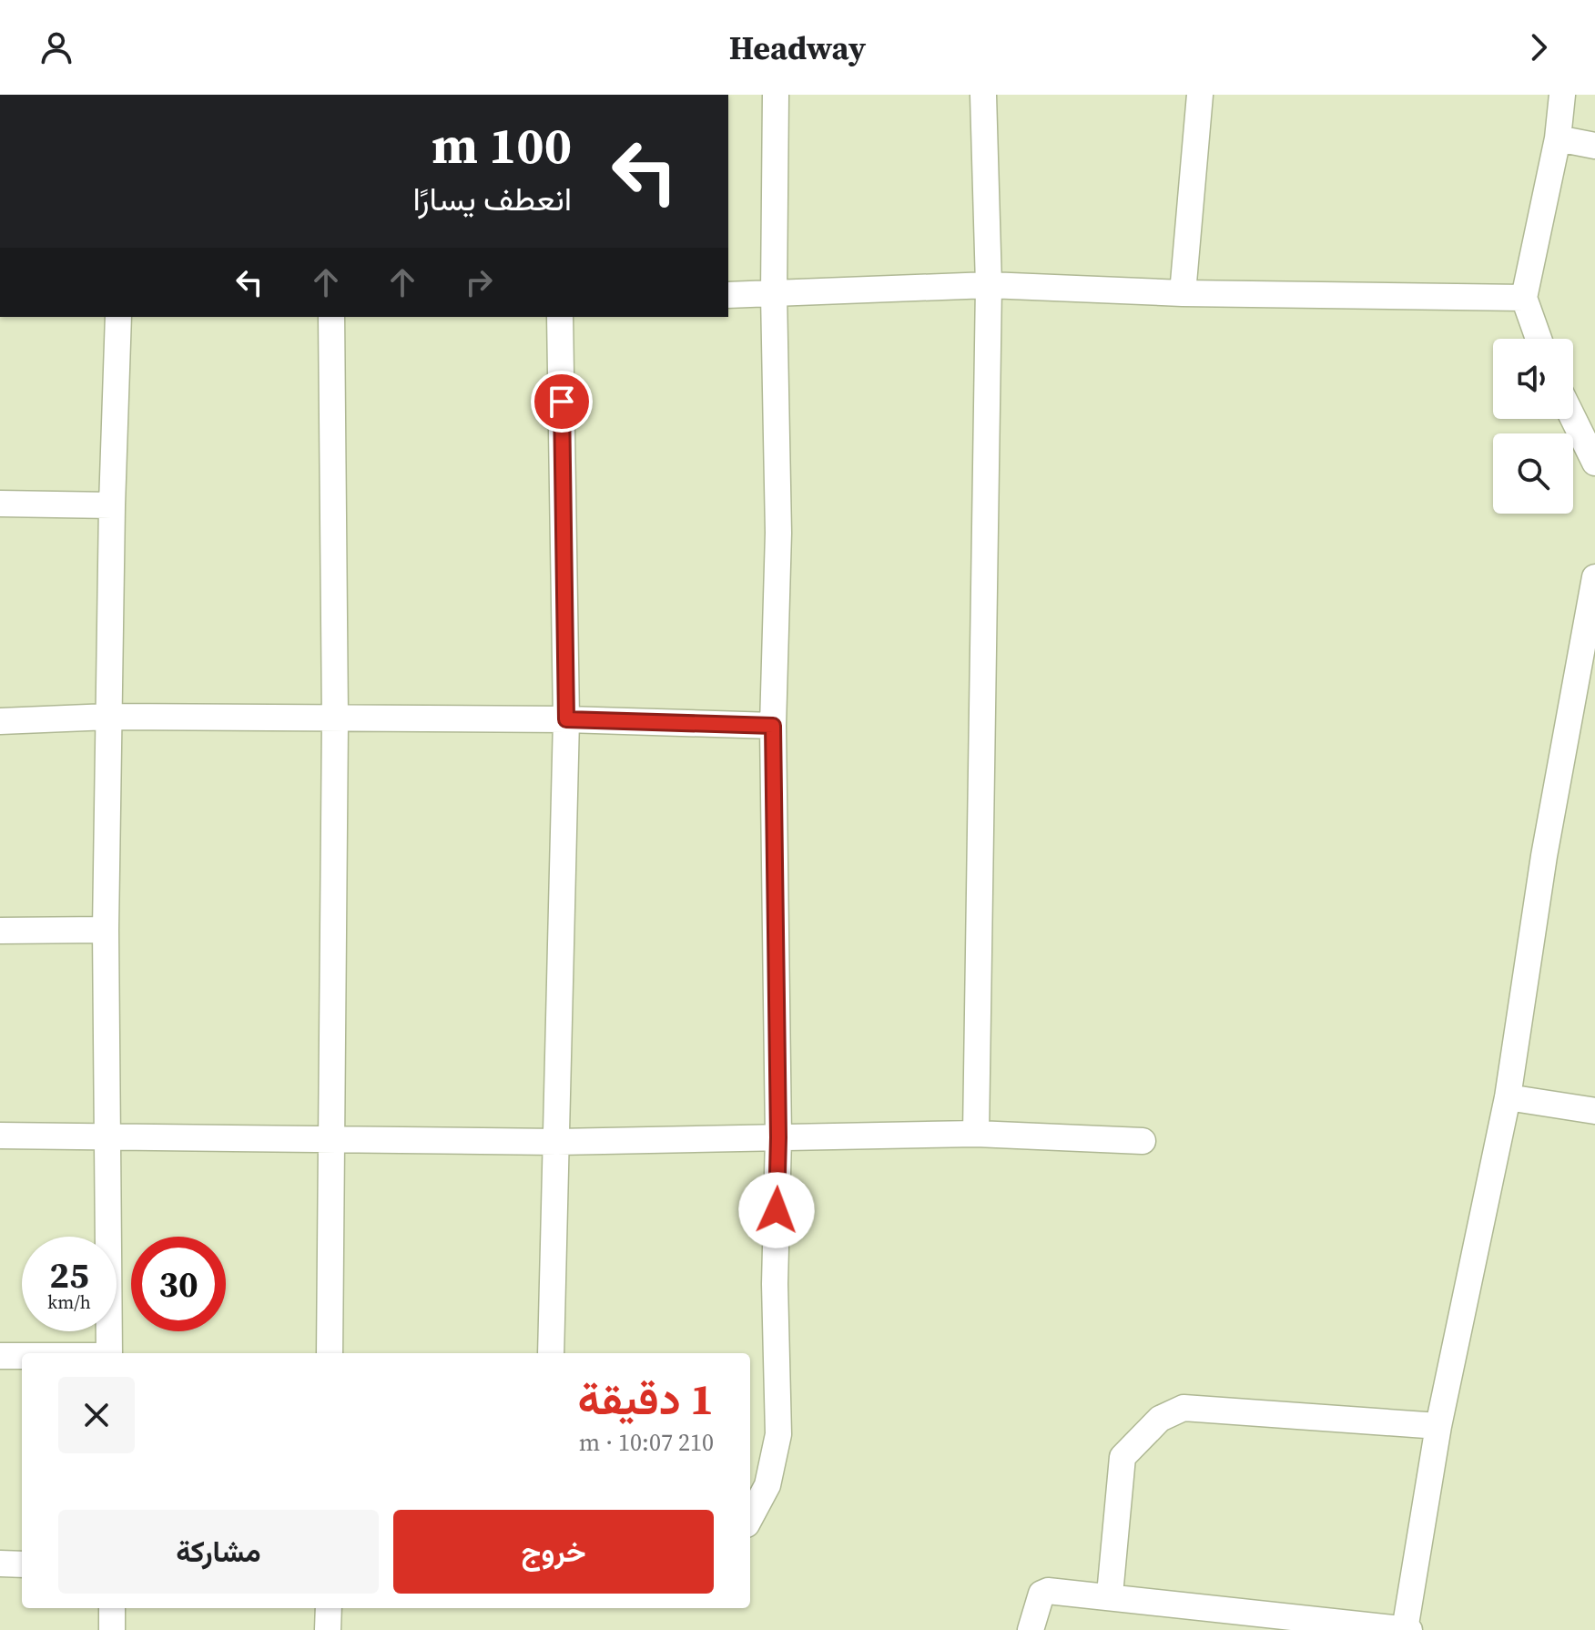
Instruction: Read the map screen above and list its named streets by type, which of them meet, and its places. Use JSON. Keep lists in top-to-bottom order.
{
  "page": {
    "header": "Headway",
    "turn": ["100 m", "انعطف يسارًا"],
    "speed": "25 km/h",
    "limit": "30",
    "heading": ["1 دقيقة", "210 m · 10:07"],
    "buttons": ["خروج", "مشاركة"]
  }
}
